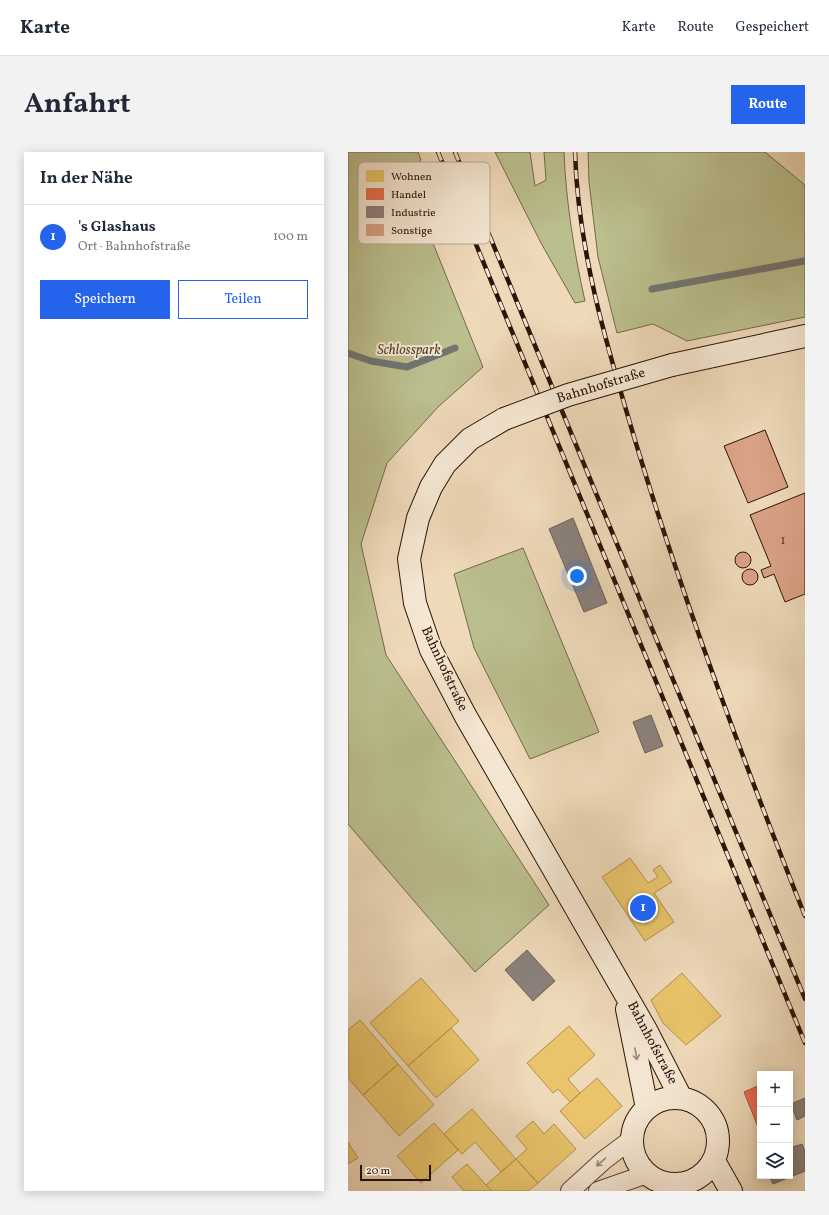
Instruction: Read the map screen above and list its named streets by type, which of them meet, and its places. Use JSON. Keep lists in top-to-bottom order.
{
  "streets": {
    "street": ["Bahnhofstraße"]
  },
  "parks": ["Schlosspark"],
  "house_numbers": ["1"],
  "legend": [
    "Wohnen",
    "Handel",
    "Industrie",
    "Sonstige"
  ],
  "scale_bar": "20 m",
  "page": {
    "header": "Karte",
    "nav": ["Karte", "Route", "Gespeichert"],
    "title": "Anfahrt",
    "buttons": [
      "Route",
      ["Speichern", "Teilen"]
    ],
    "heading": "In der Nähe",
    "list": [
      {
        "mark": "1",
        "name": "'s Glashaus",
        "note": "Ort · Bahnhofstraße",
        "value": "100 m"
      }
    ],
    "pins": "1",
    "map_buttons": ["+", "−"],
    "scale": "20 m"
  }
}
